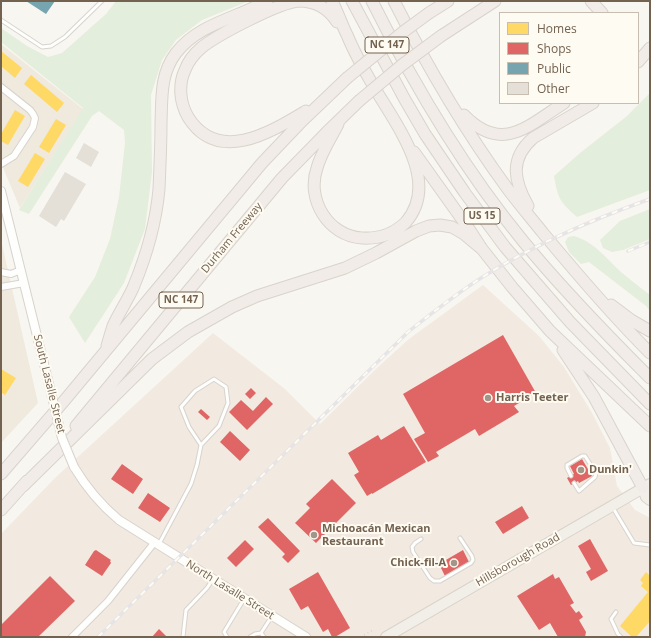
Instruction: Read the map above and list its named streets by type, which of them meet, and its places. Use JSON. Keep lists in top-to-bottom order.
{
  "streets": {
    "highway": ["NC 147", "US 15", "Durham Freeway"],
    "main road": ["Hillsborough Road"],
    "street": ["South Lasalle Street", "North Lasalle Street"]
  },
  "crossings": [
    ["South Lasalle Street", "North Lasalle Street"]
  ],
  "places": [
    "Harris Teeter",
    "Dunkin'",
    "Michoacán Mexican Restaurant",
    "Chick-fil-A"
  ],
  "legend": [
    "Homes",
    "Shops",
    "Public",
    "Other"
  ]
}
